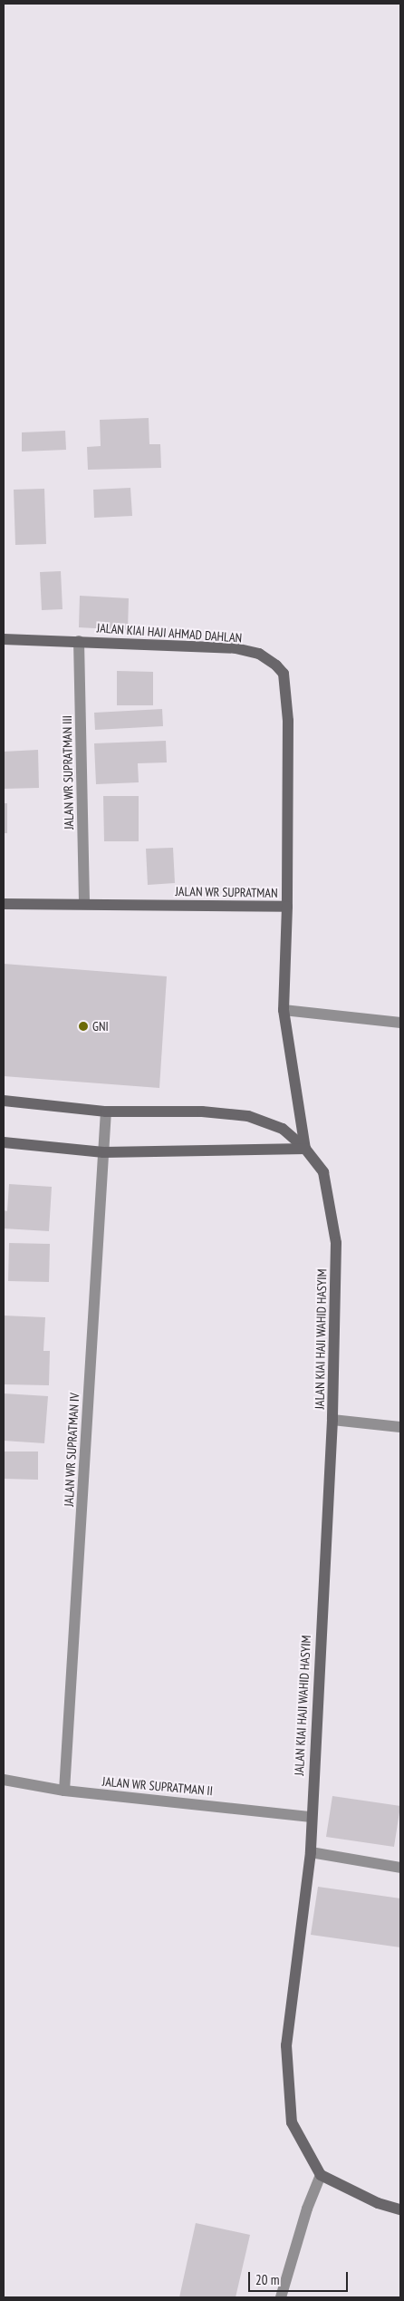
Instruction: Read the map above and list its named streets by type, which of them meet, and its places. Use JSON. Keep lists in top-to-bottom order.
{
  "streets": {
    "street": [
      "JALAN KIAI HAJI AHMAD DAHLAN",
      "JALAN WR SUPRATMAN III",
      "JALAN WR SUPRATMAN",
      "JALAN KIAI HAJI WAHID HASYIM",
      "JALAN WR SUPRATMAN IV",
      "JALAN WR SUPRATMAN II"
    ]
  },
  "crossings": [
    ["JALAN KIAI HAJI AHMAD DAHLAN", "JALAN WR SUPRATMAN III"],
    ["JALAN KIAI HAJI AHMAD DAHLAN", "JALAN WR SUPRATMAN"],
    ["JALAN WR SUPRATMAN III", "JALAN WR SUPRATMAN"],
    ["JALAN WR SUPRATMAN", "JALAN KIAI HAJI WAHID HASYIM"],
    ["JALAN KIAI HAJI WAHID HASYIM", "JALAN WR SUPRATMAN II"],
    ["JALAN WR SUPRATMAN IV", "JALAN WR SUPRATMAN II"]
  ],
  "places": ["GNI"],
  "scale_bar": "20 m"
}
